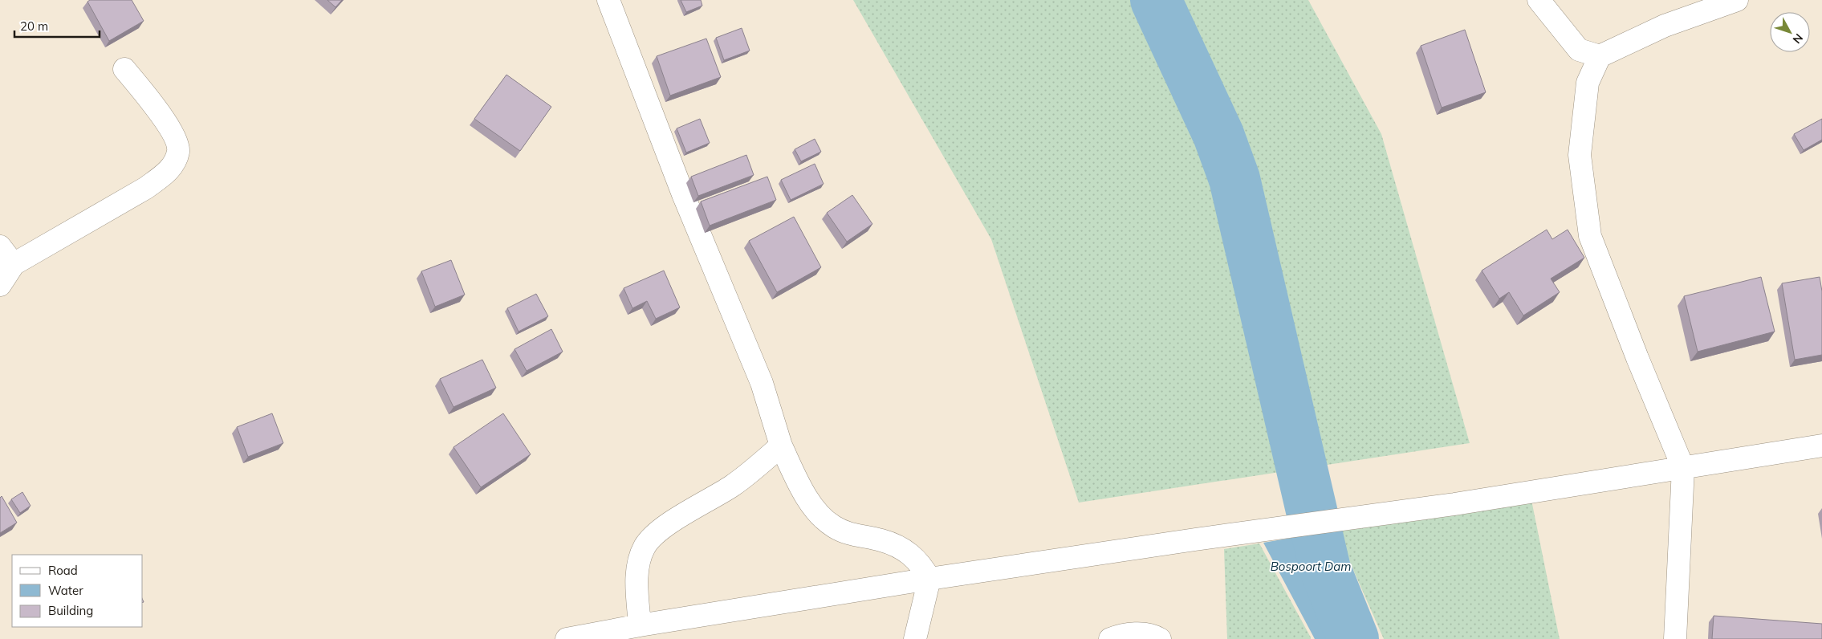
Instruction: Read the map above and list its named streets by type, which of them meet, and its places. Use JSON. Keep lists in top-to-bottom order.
{
  "water": ["Bospoort Dam"],
  "legend": ["Road", "Water", "Building"],
  "scale_bar": "20 m",
  "north": "bottom right"
}
